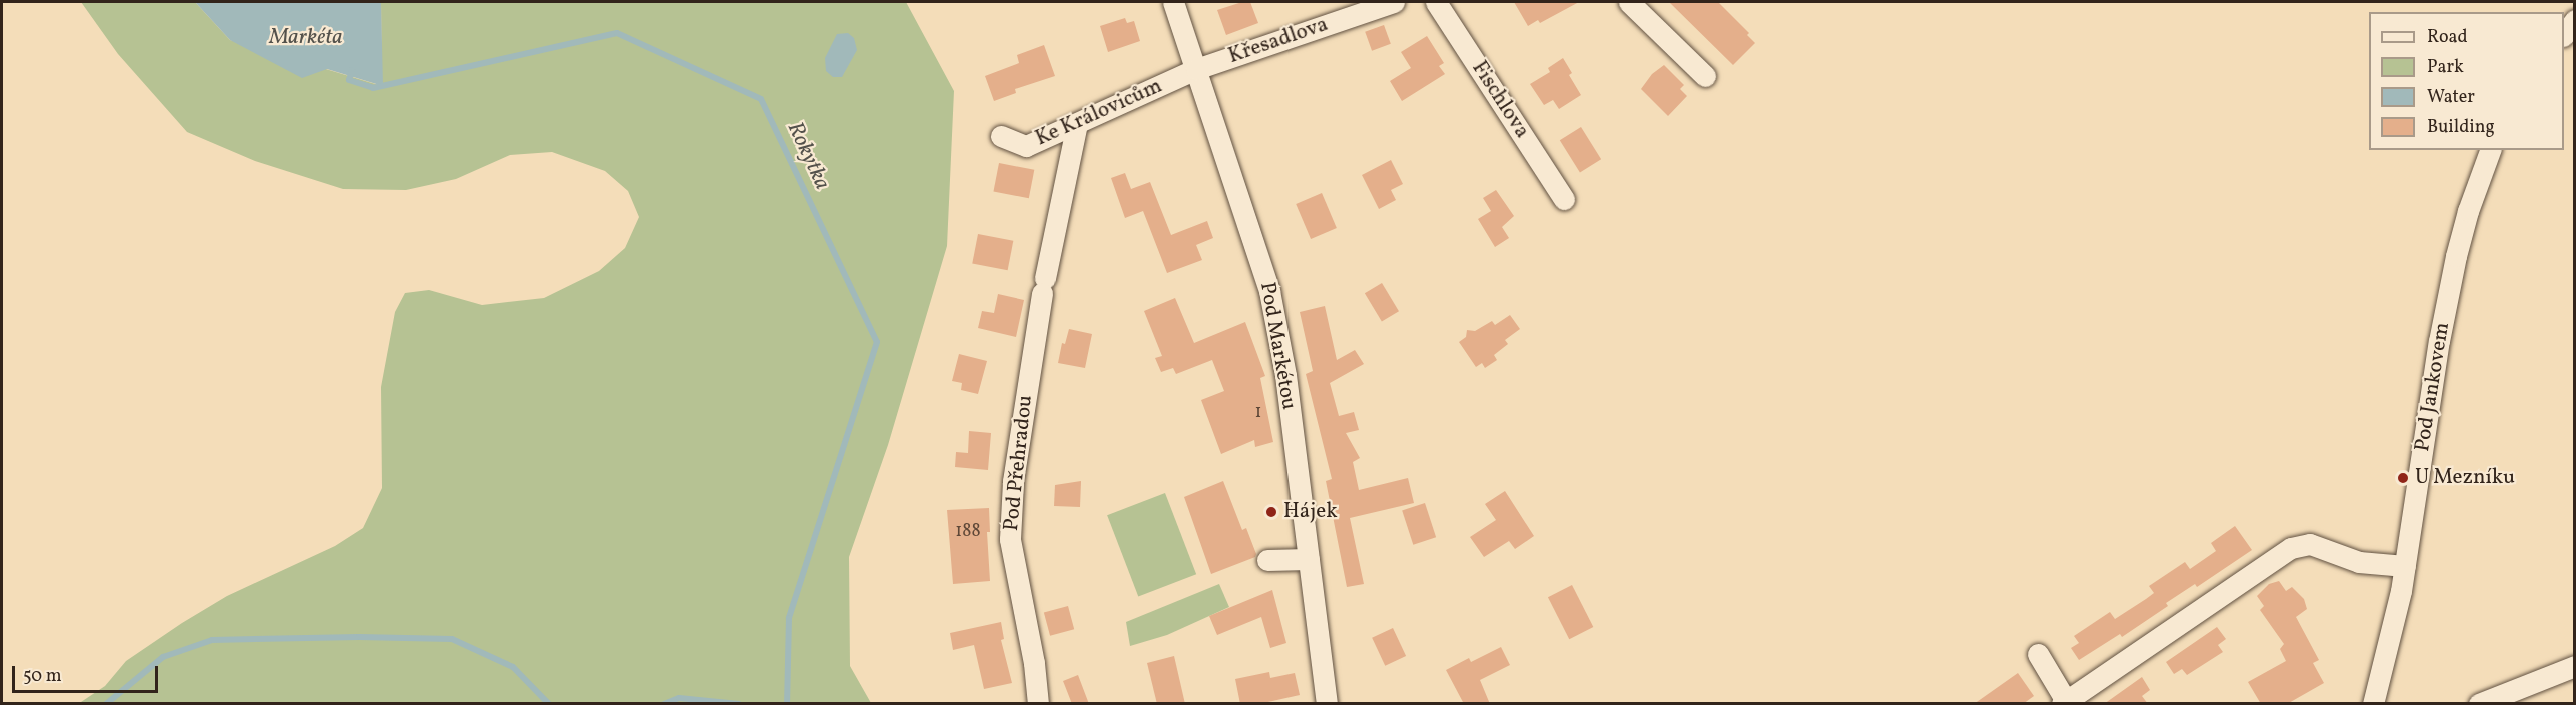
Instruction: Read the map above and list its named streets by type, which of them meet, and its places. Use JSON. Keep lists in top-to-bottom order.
{
  "streets": {
    "street": [
      "Křesadlova",
      "Fischlova",
      "Ke Královicům",
      "Pod Markétou",
      "Pod Jankovem",
      "Pod Přehradou"
    ]
  },
  "crossings": [
    ["Křesadlova", "Ke Královicům"],
    ["Křesadlova", "Pod Markétou"],
    ["Ke Královicům", "Pod Markétou"],
    ["Ke Královicům", "Pod Přehradou"]
  ],
  "water": ["Markéta", "Rokytka"],
  "places": ["U Mezníku", "Hájek"],
  "house_numbers": ["1", "188"],
  "legend": [
    "Road",
    "Park",
    "Water",
    "Building"
  ],
  "scale_bar": "50 m"
}
